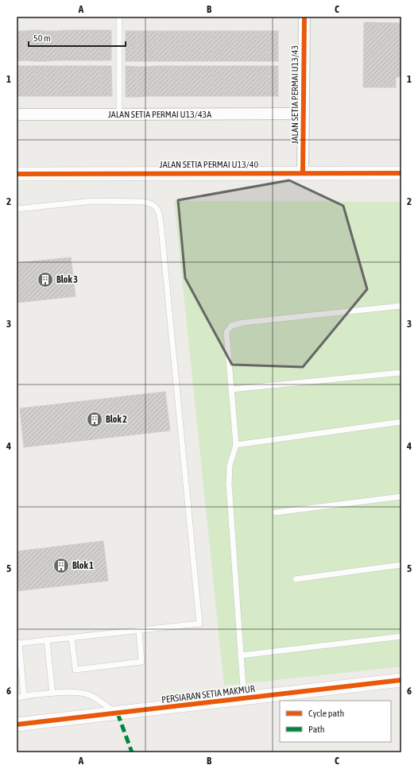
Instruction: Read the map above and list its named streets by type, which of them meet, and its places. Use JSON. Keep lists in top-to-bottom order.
{
  "streets": {
    "street": [
      "JALAN SETIA PERMAI U13/43",
      "JALAN SETIA PERMAI U13/43A",
      "JALAN SETIA PERMAI U13/40",
      "PERSIARAN SETIA MAKMUR"
    ]
  },
  "crossings": [
    ["JALAN SETIA PERMAI U13/43", "JALAN SETIA PERMAI U13/43A"],
    ["JALAN SETIA PERMAI U13/43", "JALAN SETIA PERMAI U13/40"]
  ],
  "places": {
    "building": ["Blok 3", "Blok 2", "Blok 1"]
  },
  "legend": ["Cycle path", "Path"],
  "scale_bar": "50 m",
  "grid": {
    "columns": ["A", "B", "C"],
    "rows": [
      "1",
      "2",
      "3",
      "4",
      "5",
      "6"
    ]
  }
}
